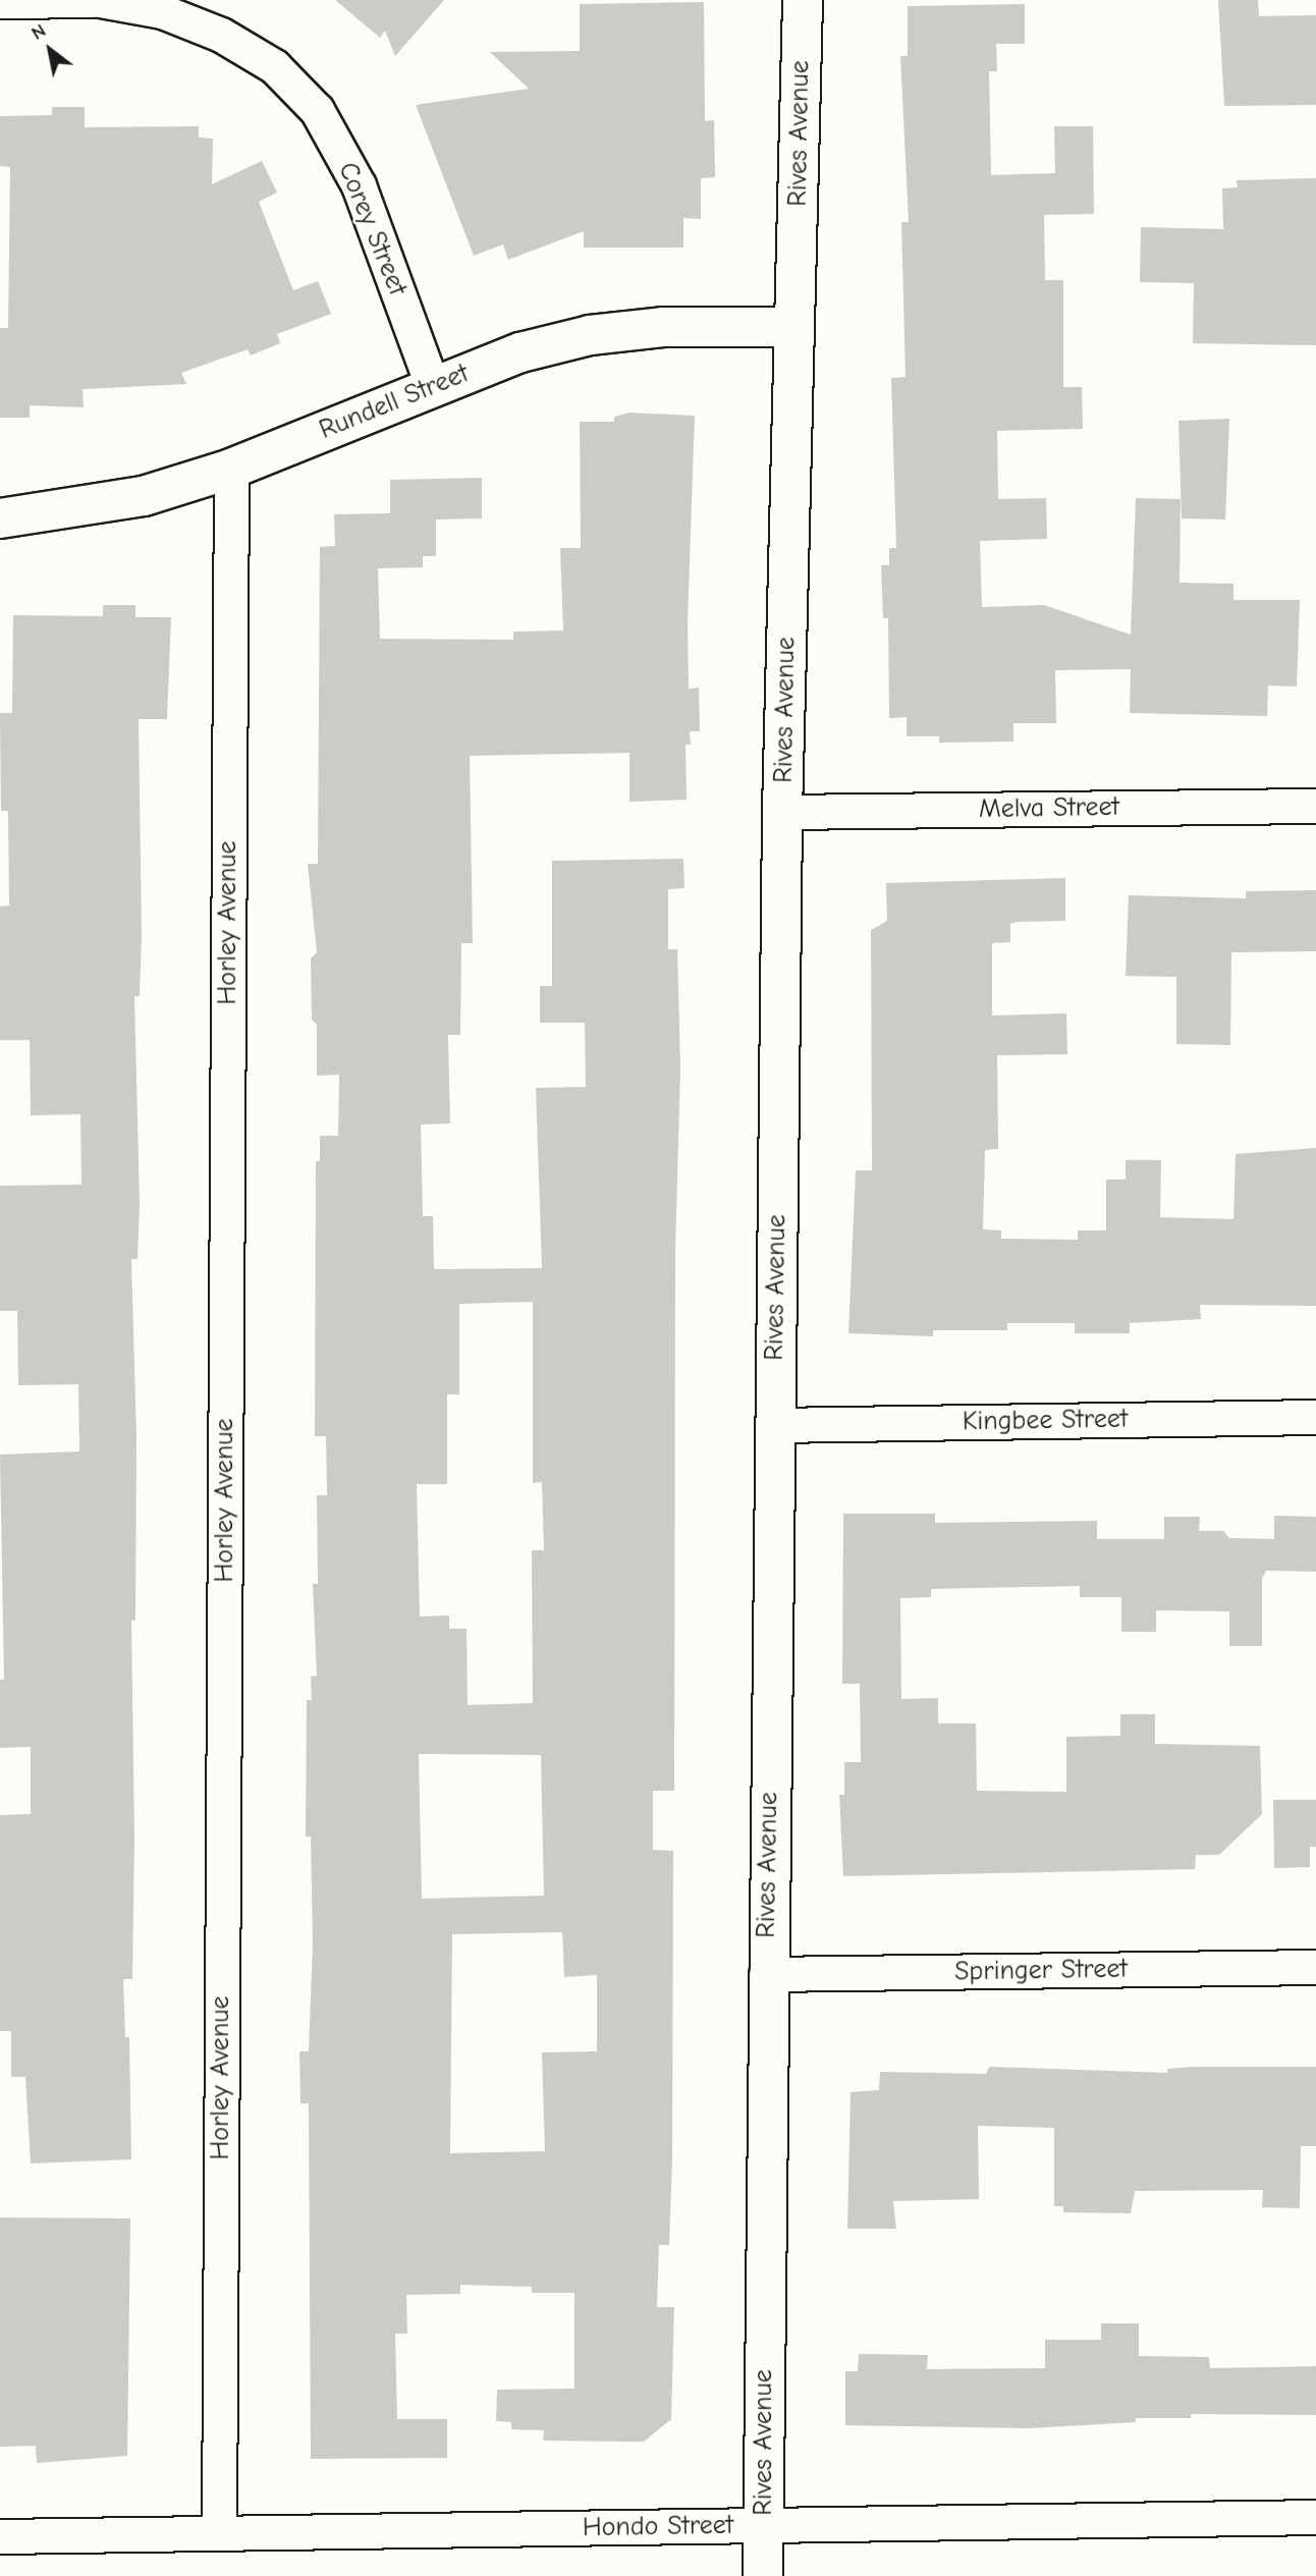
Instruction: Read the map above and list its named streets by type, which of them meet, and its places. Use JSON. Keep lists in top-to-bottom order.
{
  "streets": {
    "street": [
      "Rives Avenue",
      "Corey Street",
      "Rundell Street",
      "Melva Street",
      "Horley Avenue",
      "Kingbee Street",
      "Springer Street",
      "Hondo Street"
    ]
  },
  "crossings": [
    ["Rives Avenue", "Rundell Street"],
    ["Rives Avenue", "Melva Street"],
    ["Rives Avenue", "Kingbee Street"],
    ["Rives Avenue", "Springer Street"],
    ["Rives Avenue", "Hondo Street"],
    ["Corey Street", "Rundell Street"],
    ["Rundell Street", "Horley Avenue"],
    ["Horley Avenue", "Hondo Street"]
  ],
  "north": "top left"
}
